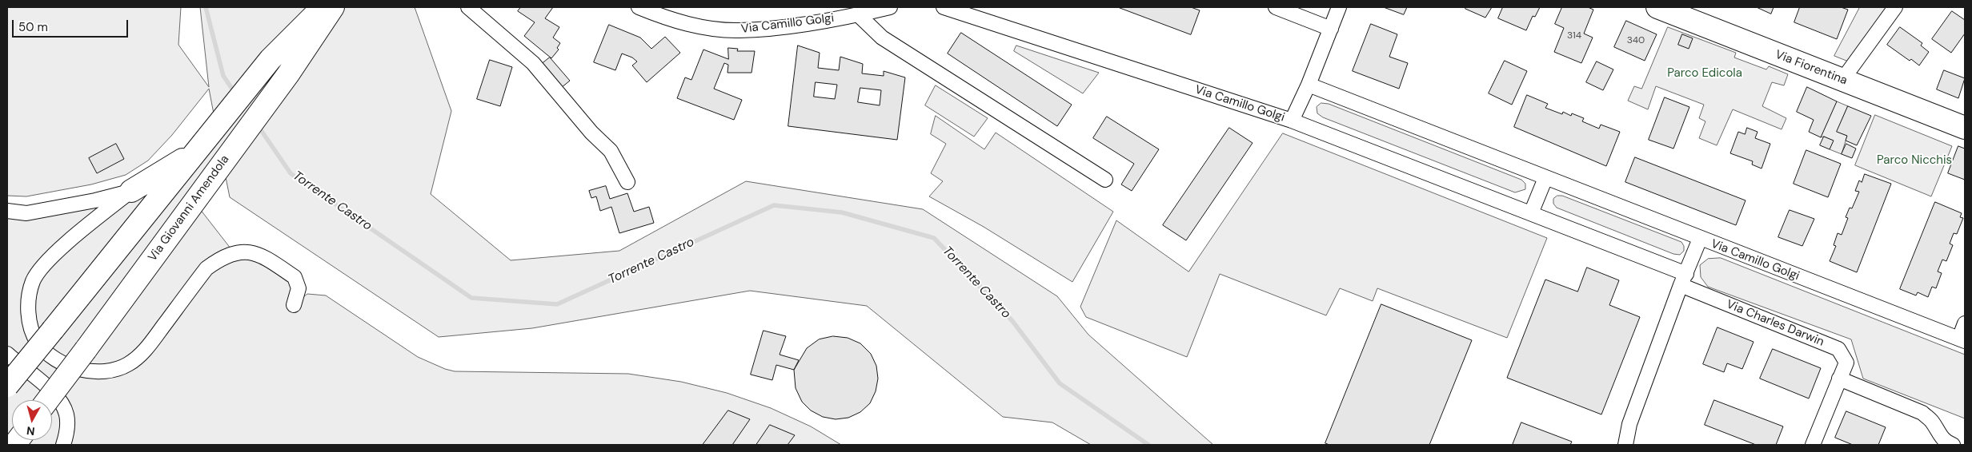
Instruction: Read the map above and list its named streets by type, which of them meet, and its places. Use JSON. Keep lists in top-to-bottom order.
{
  "streets": {
    "main road": ["Via Fiorentina", "Via Giovanni Amendola"],
    "street": ["Via Camillo Golgi", "Via Charles Darwin"]
  },
  "crossings": [
    ["Via Camillo Golgi", "Via Charles Darwin"]
  ],
  "water": ["Torrente Castro"],
  "parks": ["Parco Edicola", "Parco Nicchis"],
  "house_numbers": ["314", "340"],
  "scale_bar": "50 m",
  "north": "bottom"
}
